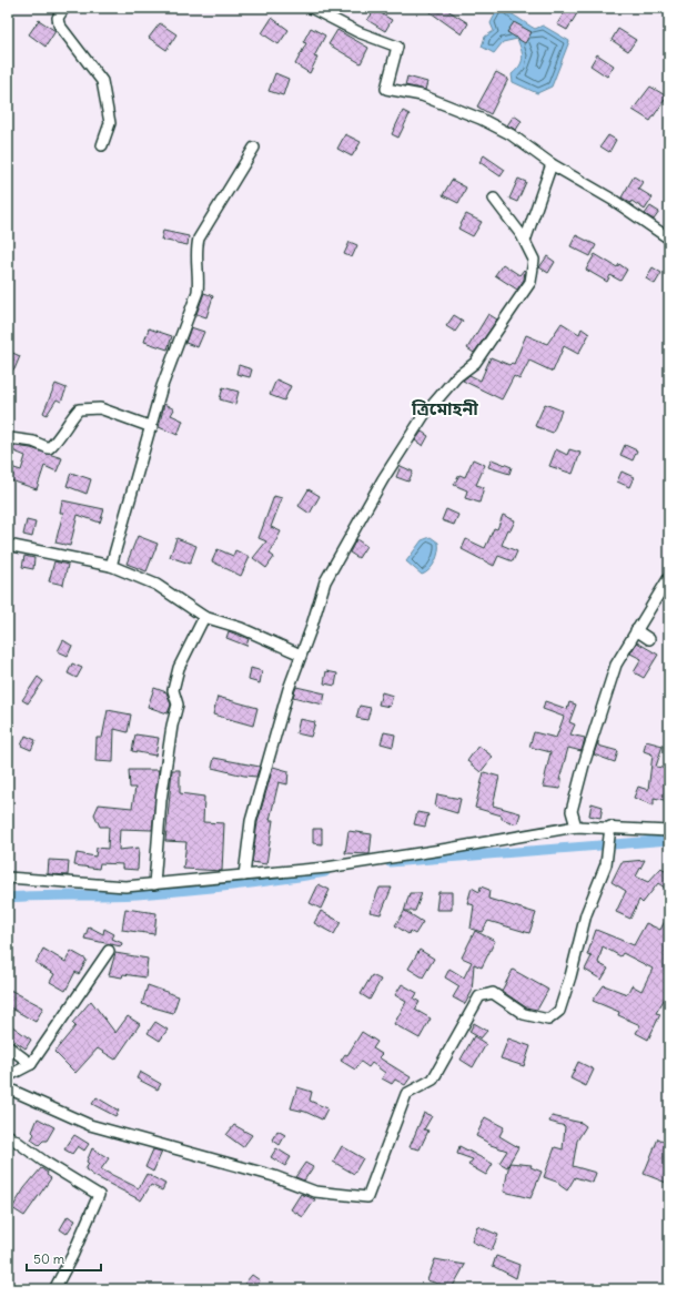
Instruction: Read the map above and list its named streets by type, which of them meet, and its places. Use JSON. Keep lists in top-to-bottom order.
{
  "districts": ["ত্রিমোহনী"],
  "scale_bar": "50 m"
}
